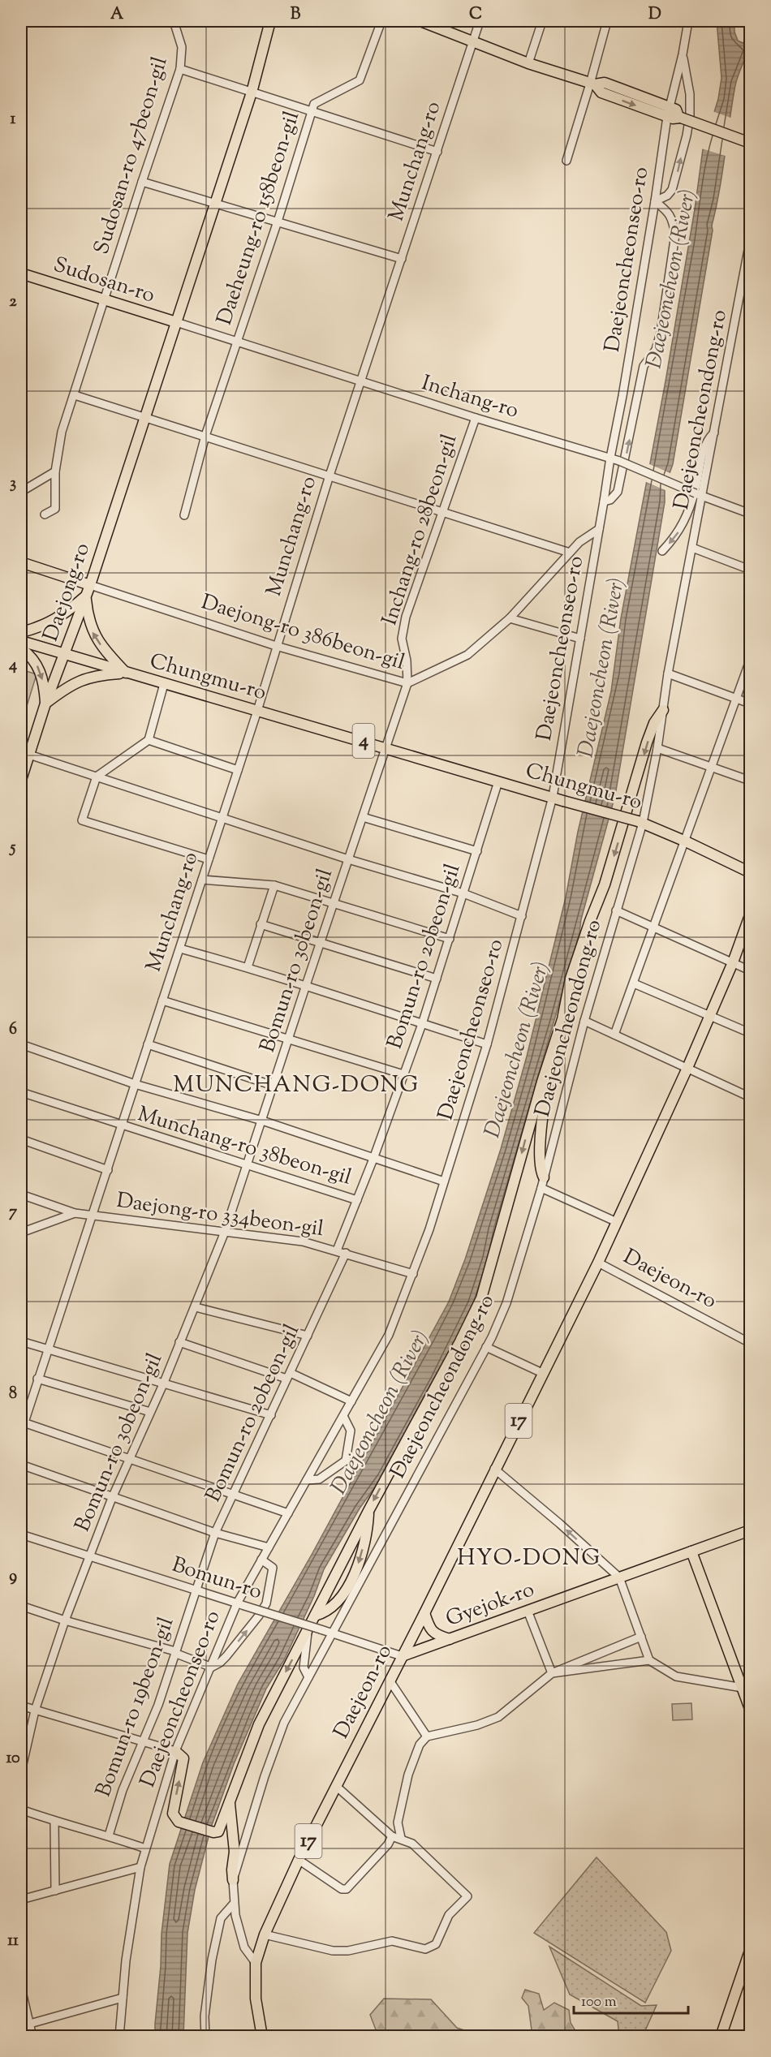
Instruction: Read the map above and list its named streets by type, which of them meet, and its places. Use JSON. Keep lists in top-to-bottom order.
{
  "streets": {
    "main road": [
      "Sudosan-ro",
      "Daejong-ro",
      "Chungmu-ro",
      "4",
      "Daejeon-ro",
      "17",
      "Gyejok-ro"
    ],
    "street": [
      "Sudosan-ro 47beon-gil",
      "Munchang-ro",
      "Daeheung-ro 158beon-gil",
      "Daejeoncheonseo-ro",
      "Inchang-ro",
      "Daejeoncheondong-ro",
      "Inchang-ro 28beon-gil",
      "Daejong-ro 386beon-gil",
      "Bomun-ro 20beon-gil",
      "Bomun-ro 30beon-gil",
      "Munchang-ro 38beon-gil",
      "Daejong-ro 334beon-gil",
      "Bomun-ro",
      "Bomun-ro 19beon-gil"
    ]
  },
  "crossings": [
    ["Sudosan-ro 47beon-gil", "Sudosan-ro"],
    ["Munchang-ro", "Inchang-ro"],
    ["Munchang-ro", "Daejong-ro 386beon-gil"],
    ["Munchang-ro", "Chungmu-ro"],
    ["Munchang-ro", "Munchang-ro 38beon-gil"],
    ["Munchang-ro", "Daejong-ro 334beon-gil"],
    ["Daeheung-ro 158beon-gil", "Inchang-ro"],
    ["Daejeoncheonseo-ro", "Inchang-ro"],
    ["Daejeoncheonseo-ro", "Daejong-ro 386beon-gil"],
    ["Daejeoncheonseo-ro", "Chungmu-ro"],
    ["Daejeoncheonseo-ro", "Daejong-ro 334beon-gil"],
    ["Daejeoncheonseo-ro", "Bomun-ro"],
    ["Sudosan-ro", "Inchang-ro"],
    ["Sudosan-ro", "Daejong-ro"],
    ["Inchang-ro", "Daejeoncheondong-ro"],
    ["Inchang-ro", "Inchang-ro 28beon-gil"],
    ["Inchang-ro", "Daejong-ro"],
    ["Daejeoncheondong-ro", "Chungmu-ro"],
    ["Daejeoncheondong-ro", "Daejeon-ro"],
    ["Daejeoncheondong-ro", "Bomun-ro"],
    ["Inchang-ro 28beon-gil", "Daejong-ro 386beon-gil"],
    ["Daejong-ro", "Daejong-ro 386beon-gil"],
    ["Daejong-ro", "Chungmu-ro"],
    ["Chungmu-ro", "Bomun-ro 20beon-gil"],
    ["Chungmu-ro", "Bomun-ro 30beon-gil"],
    ["Bomun-ro 20beon-gil", "Bomun-ro 30beon-gil"],
    ["Bomun-ro 20beon-gil", "Munchang-ro 38beon-gil"],
    ["Bomun-ro 20beon-gil", "Daejong-ro 334beon-gil"],
    ["Bomun-ro 20beon-gil", "Bomun-ro"],
    ["Bomun-ro 20beon-gil", "Bomun-ro 19beon-gil"],
    ["Bomun-ro 30beon-gil", "Munchang-ro 38beon-gil"],
    ["Bomun-ro 30beon-gil", "Daejong-ro 334beon-gil"],
    ["Bomun-ro 30beon-gil", "Bomun-ro"],
    ["Daejeon-ro", "Bomun-ro"],
    ["Daejeon-ro", "Gyejok-ro"],
    ["Bomun-ro", "Gyejok-ro"],
    ["Bomun-ro", "Bomun-ro 19beon-gil"]
  ],
  "districts": ["MUNCHANG-DONG", "HYO-DONG"],
  "water": ["Daejeoncheon (River)"],
  "scale_bar": "100 m",
  "grid": {
    "columns": [
      "A",
      "B",
      "C",
      "D"
    ],
    "rows": [
      "1",
      "2",
      "3",
      "4",
      "5",
      "6",
      "7",
      "8",
      "9",
      "10",
      "11"
    ]
  }
}
